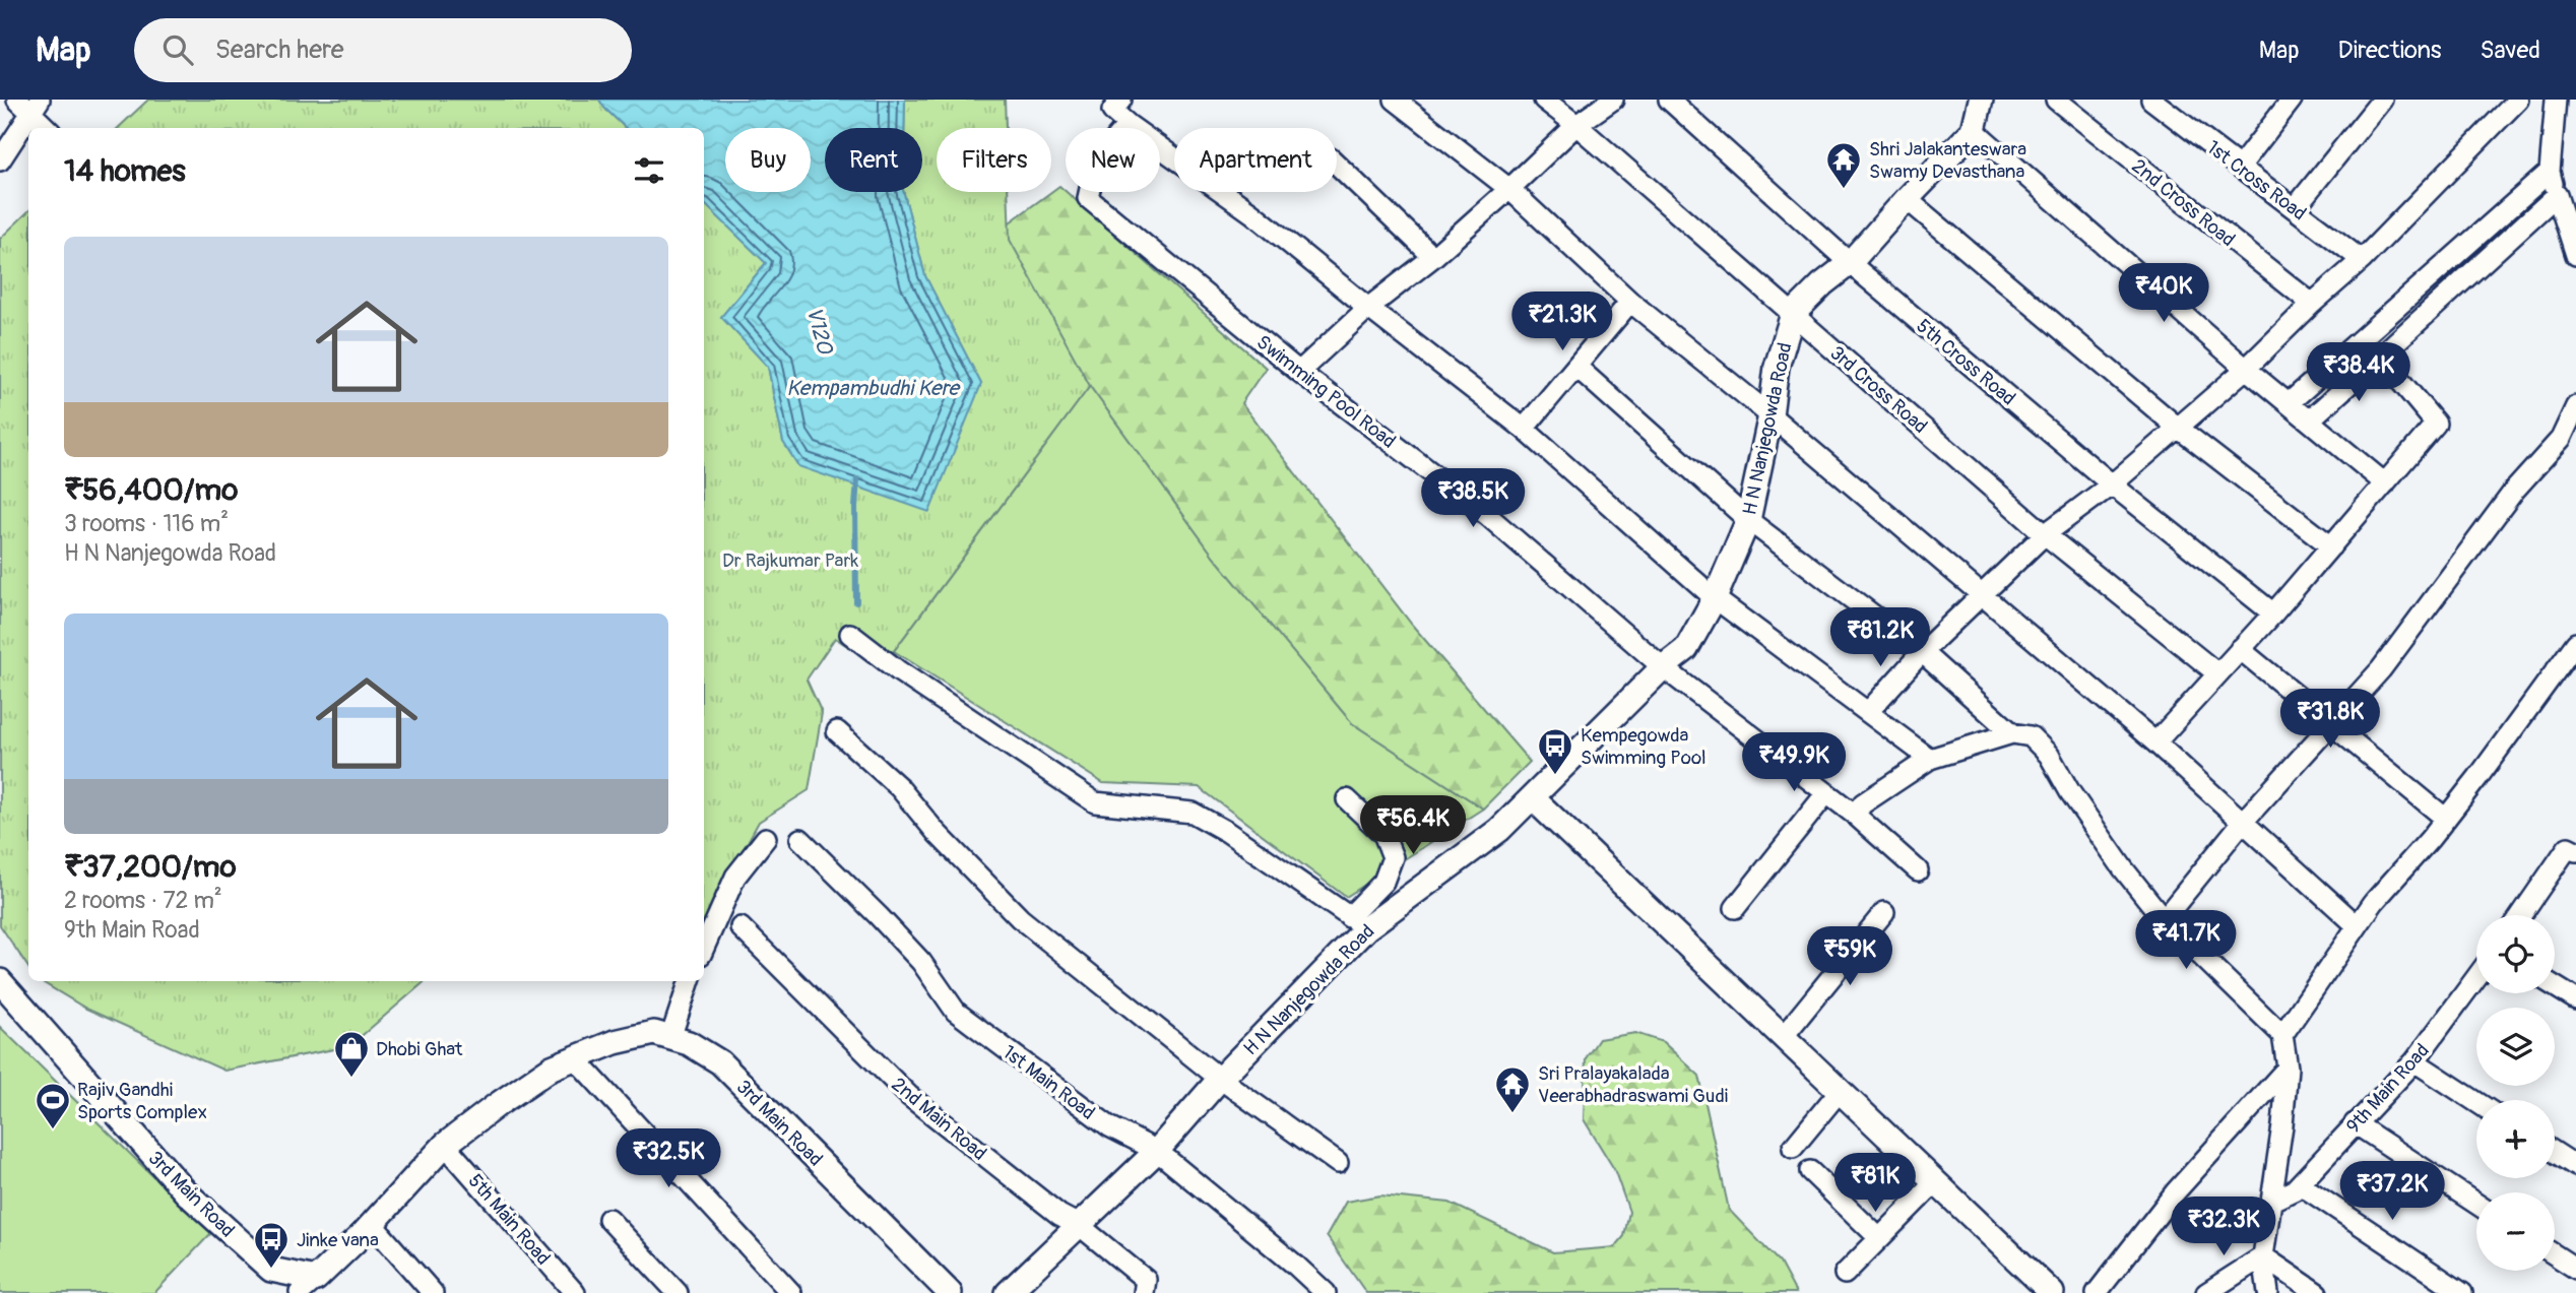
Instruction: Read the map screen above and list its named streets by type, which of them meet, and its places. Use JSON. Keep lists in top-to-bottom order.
{
  "streets": {
    "street": [
      "1st Cross Road",
      "2nd Cross Road",
      "5th Cross Road",
      "3rd Cross Road",
      "Swimming Pool Road",
      "H N Nanjegowda Road",
      "1st Main Road",
      "9th Main Road",
      "2nd Main Road",
      "3rd Main Road",
      "5th Main Road"
    ]
  },
  "crossings": [
    ["5th Cross Road", "H N Nanjegowda Road"],
    ["3rd Cross Road", "H N Nanjegowda Road"],
    ["Swimming Pool Road", "H N Nanjegowda Road"],
    ["H N Nanjegowda Road", "1st Main Road"],
    ["H N Nanjegowda Road", "2nd Main Road"],
    ["3rd Main Road", "5th Main Road"]
  ],
  "water": ["V120", "Kempambudhi Kere"],
  "parks": ["Dr Rajkumar Park"],
  "places": {
    "temple": ["Shri Jalakanteswara Swamy Devasthana", "Sri Pralayakalada Veerabhadraswami Gudi"],
    "bus stop": ["Kempegowda Swimming Pool", "Jinke vana"],
    "shop": ["Dhobi Ghat"],
    "sports": ["Rajiv Gandhi Sports Complex"]
  },
  "page": {
    "header": "Map",
    "search": "Search here",
    "nav": ["Map", "Directions", "Saved"],
    "chip": [
      "Buy",
      "Rent",
      "Filters",
      "New",
      "Apartment"
    ],
    "heading": "14 homes",
    "list": [
      {
        "name": "₹56,400/mo",
        "note": "3 rooms · 116 m² · H N Nanjegowda Road"
      },
      {
        "name": "₹37,200/mo",
        "note": "2 rooms · 72 m² · 9th Main Road"
      }
    ],
    "price": [
      "₹40K",
      "₹21.3K",
      "₹38.4K",
      "₹38.5K",
      "₹81.2K",
      "₹31.8K",
      "₹49.9K",
      "₹56.4K",
      "₹41.7K",
      "₹59K",
      "₹32.5K",
      "₹81K",
      "₹37.2K",
      "₹32.3K"
    ],
    "map_buttons": ["+", "−"]
  }
}
